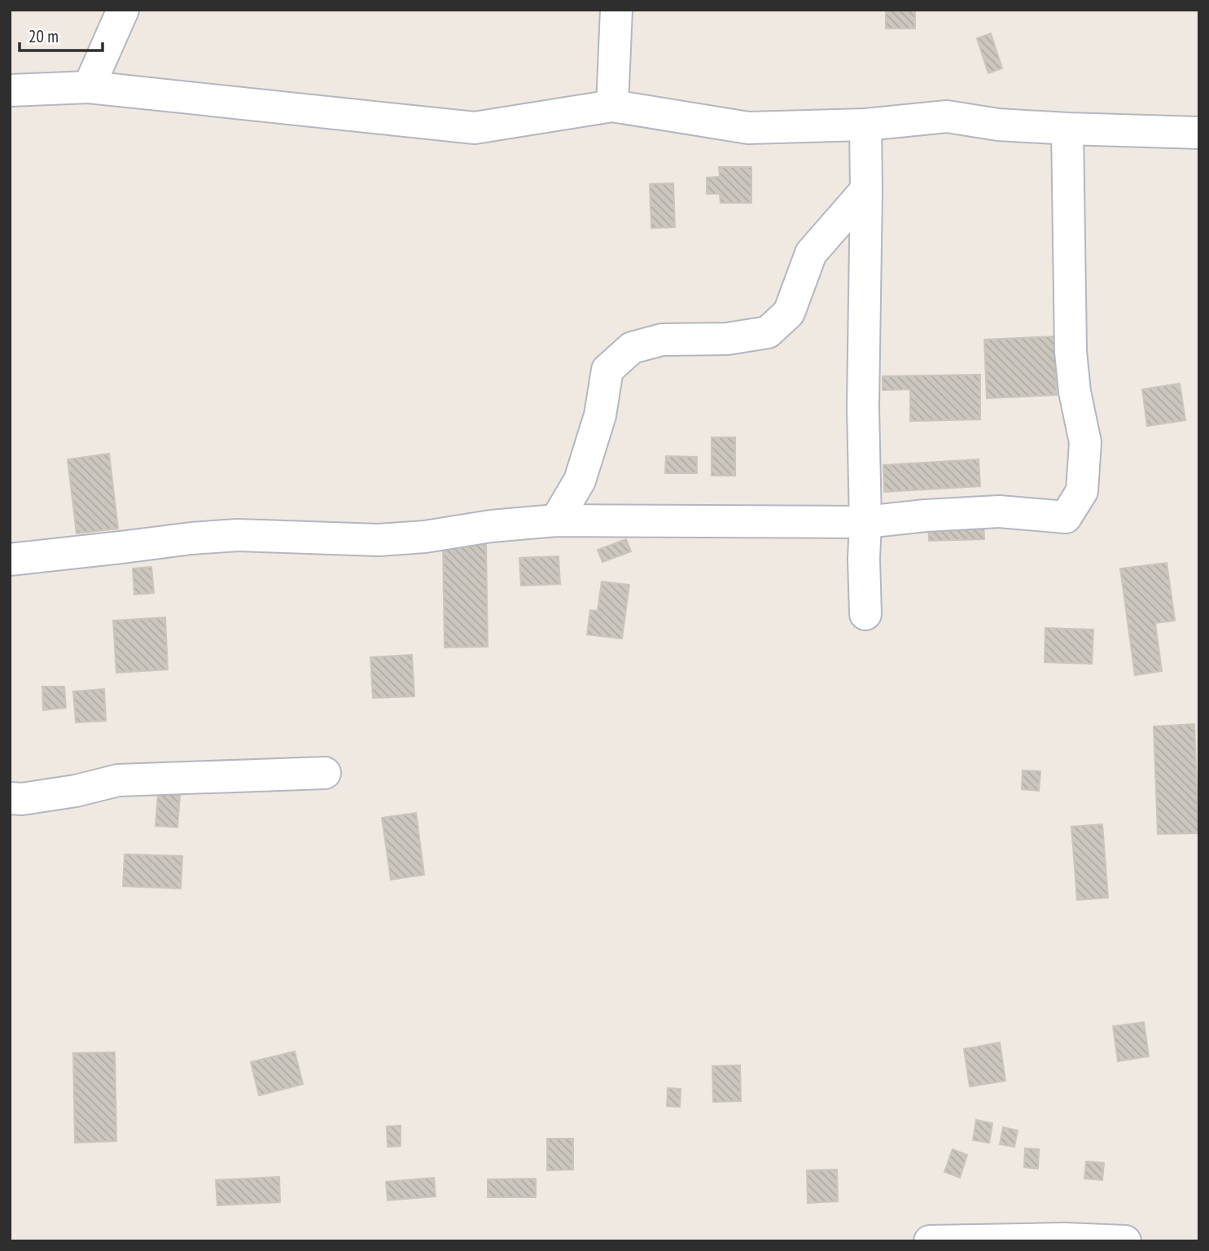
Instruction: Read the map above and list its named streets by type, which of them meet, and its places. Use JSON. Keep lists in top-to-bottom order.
{
  "scale_bar": "20 m"
}
